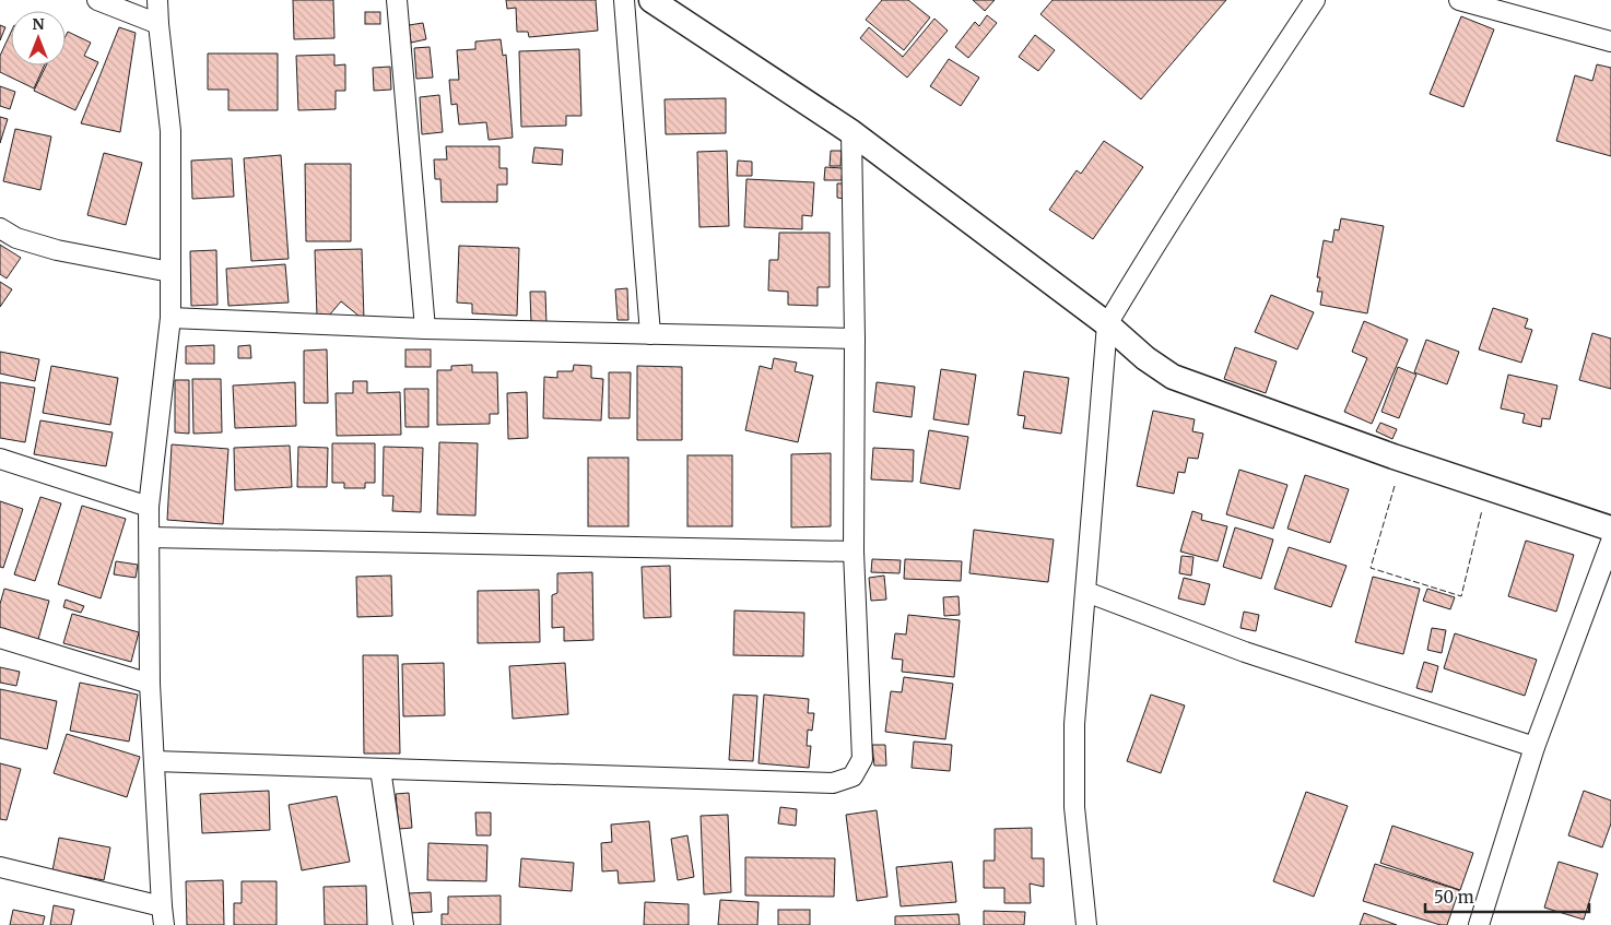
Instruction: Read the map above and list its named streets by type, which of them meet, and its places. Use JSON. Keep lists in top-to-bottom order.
{
  "scale_bar": "50 m",
  "north": "top"
}
